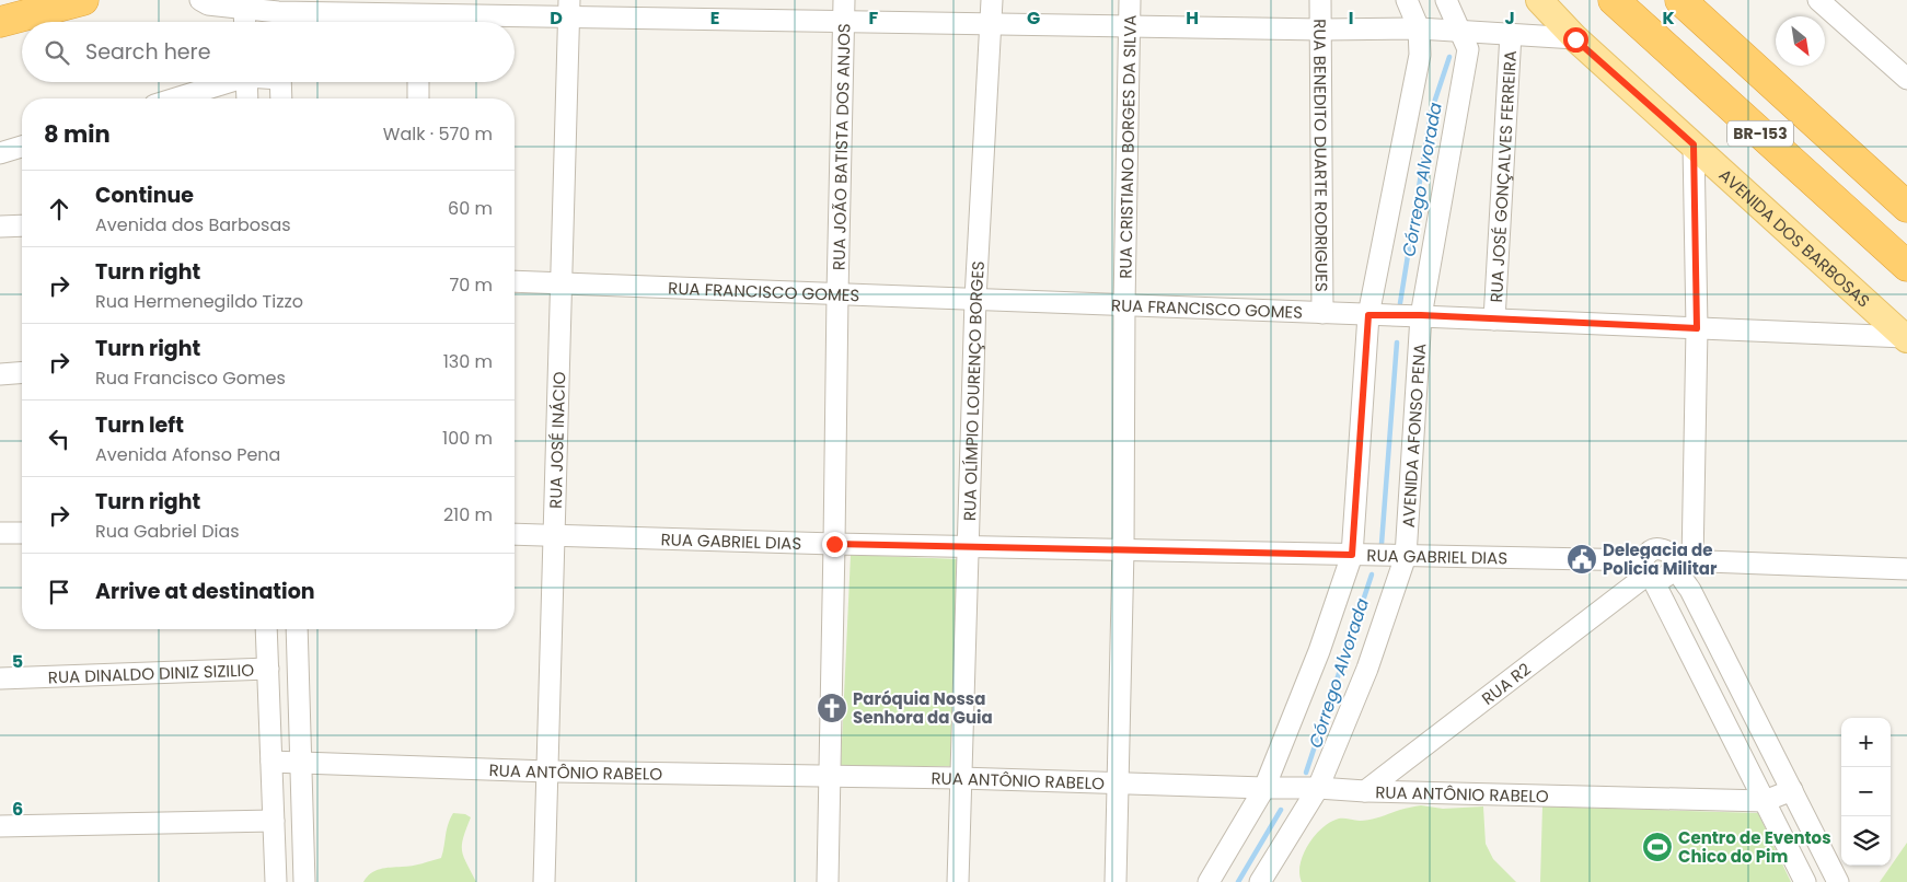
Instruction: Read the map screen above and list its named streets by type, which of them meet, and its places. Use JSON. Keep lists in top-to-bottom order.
{
  "streets": {
    "highway": ["BR-153"],
    "main road": ["AVENIDA DOS BARBOSAS"],
    "street": [
      "RUA JOÃO BATISTA DOS ANJOS",
      "RUA CRISTIANO BORGES DA SILVA",
      "RUA BENEDITO DUARTE RODRIGUES",
      "RUA JOSÉ GONÇALVES FERREIRA",
      "RUA FRANCISCO GOMES",
      "RUA OLÍMPIO LOURENÇO BORGES",
      "AVENIDA AFONSO PENA",
      "RUA JOSÉ INÁCIO",
      "RUA GABRIEL DIAS",
      "RUA DINALDO DINIZ SIZILIO",
      "RUA R2",
      "RUA ANTÔNIO RABELO"
    ]
  },
  "crossings": [
    ["RUA JOÃO BATISTA DOS ANJOS", "RUA FRANCISCO GOMES"],
    ["RUA JOÃO BATISTA DOS ANJOS", "RUA GABRIEL DIAS"],
    ["RUA JOÃO BATISTA DOS ANJOS", "RUA ANTÔNIO RABELO"],
    ["RUA CRISTIANO BORGES DA SILVA", "RUA FRANCISCO GOMES"],
    ["RUA CRISTIANO BORGES DA SILVA", "RUA GABRIEL DIAS"],
    ["RUA CRISTIANO BORGES DA SILVA", "RUA ANTÔNIO RABELO"],
    ["RUA BENEDITO DUARTE RODRIGUES", "RUA FRANCISCO GOMES"],
    ["RUA JOSÉ GONÇALVES FERREIRA", "RUA FRANCISCO GOMES"],
    ["AVENIDA DOS BARBOSAS", "RUA FRANCISCO GOMES"],
    ["RUA FRANCISCO GOMES", "RUA OLÍMPIO LOURENÇO BORGES"],
    ["RUA FRANCISCO GOMES", "AVENIDA AFONSO PENA"],
    ["RUA FRANCISCO GOMES", "RUA JOSÉ INÁCIO"],
    ["RUA OLÍMPIO LOURENÇO BORGES", "RUA GABRIEL DIAS"],
    ["RUA OLÍMPIO LOURENÇO BORGES", "RUA ANTÔNIO RABELO"],
    ["AVENIDA AFONSO PENA", "RUA GABRIEL DIAS"],
    ["AVENIDA AFONSO PENA", "RUA ANTÔNIO RABELO"],
    ["RUA JOSÉ INÁCIO", "RUA GABRIEL DIAS"],
    ["RUA JOSÉ INÁCIO", "RUA ANTÔNIO RABELO"],
    ["RUA GABRIEL DIAS", "RUA R2"],
    ["RUA R2", "RUA ANTÔNIO RABELO"]
  ],
  "water": ["Córrego Alvorada"],
  "places": {
    "public building": ["Delegacia de Policia Militar"],
    "church": ["Paróquia Nossa Senhora da Guia"],
    "sports": ["Centro de Eventos Chico do Pim"]
  },
  "north": "bottom right",
  "page": {
    "search": "Search here",
    "heading": ["8 min", "Walk · 570 m"],
    "list": [
      ["Continue", "Avenida dos Barbosas", "60 m"],
      ["Turn right", "Rua Hermenegildo Tizzo", "70 m"],
      ["Turn right", "Rua Francisco Gomes", "130 m"],
      ["Turn left", "Avenida Afonso Pena", "100 m"],
      ["Turn right", "Rua Gabriel Dias", "210 m"],
      "Arrive at destination"
    ],
    "map_buttons": ["+", "−"]
  },
  "grid": {
    "columns": [
      "D",
      "E",
      "F",
      "G",
      "H",
      "I",
      "J",
      "K"
    ],
    "rows": ["5", "6"]
  }
}
